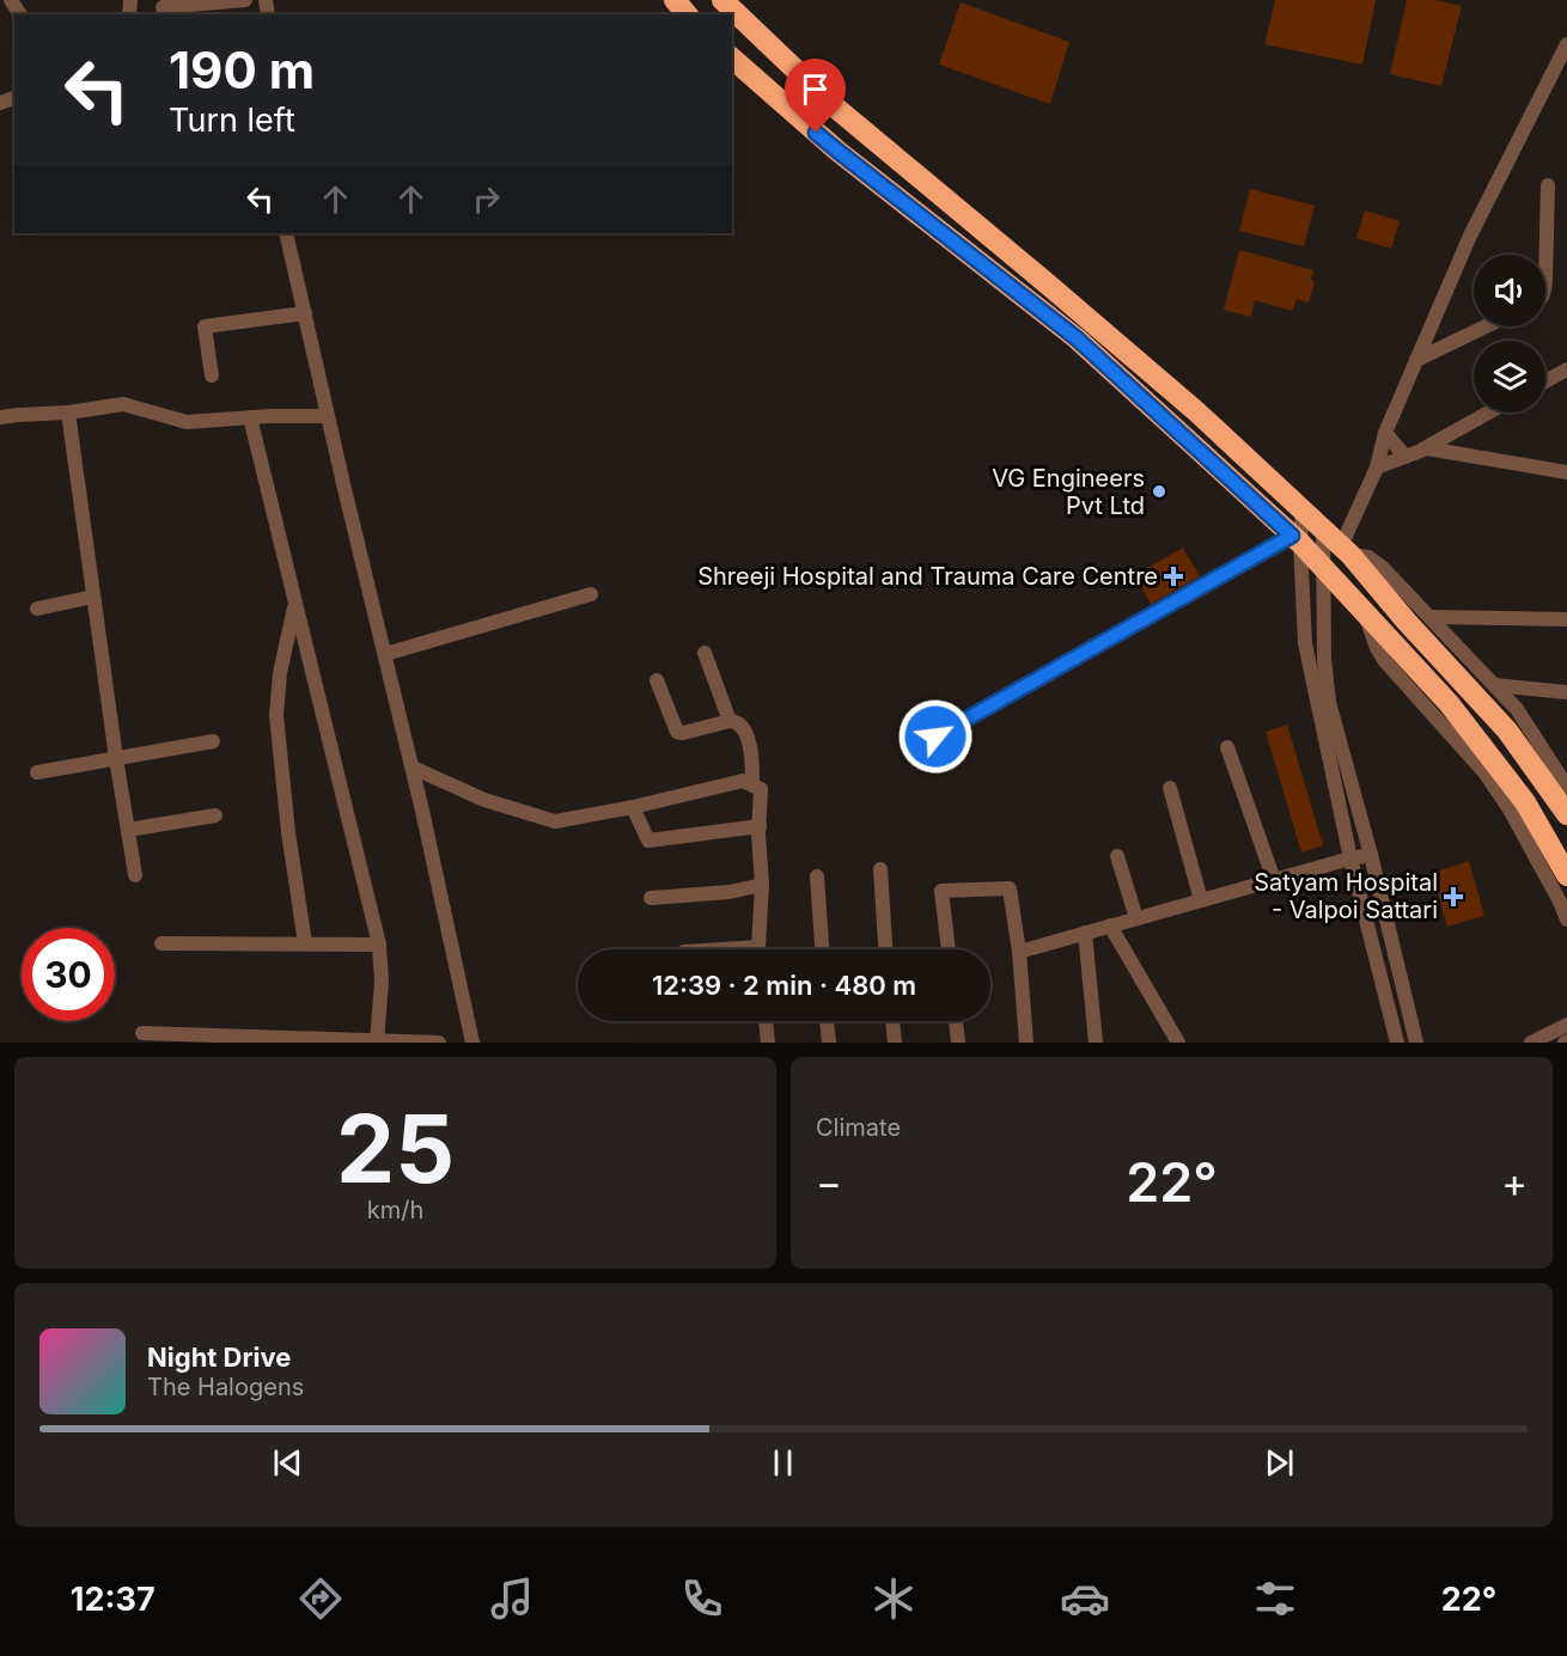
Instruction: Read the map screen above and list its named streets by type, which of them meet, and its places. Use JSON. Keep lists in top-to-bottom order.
{
  "places": {
    "other": ["VG Engineers Pvt Ltd"],
    "health": ["Shreeji Hospital and Trauma Care Centre", "Satyam Hospital - Valpoi Sattari"]
  },
  "page": {
    "turn": ["190 m", "Turn left"],
    "limit": "30",
    "trip": "12:39 · 2 min · 480 m",
    "tile": [
      ["25", "km/h"],
      "Climate"
    ],
    "heat": ["−", "22°", "+"],
    "song": ["Night Drive", "The Halogens"],
    "tabs": ["12:37", "22°"]
  }
}
